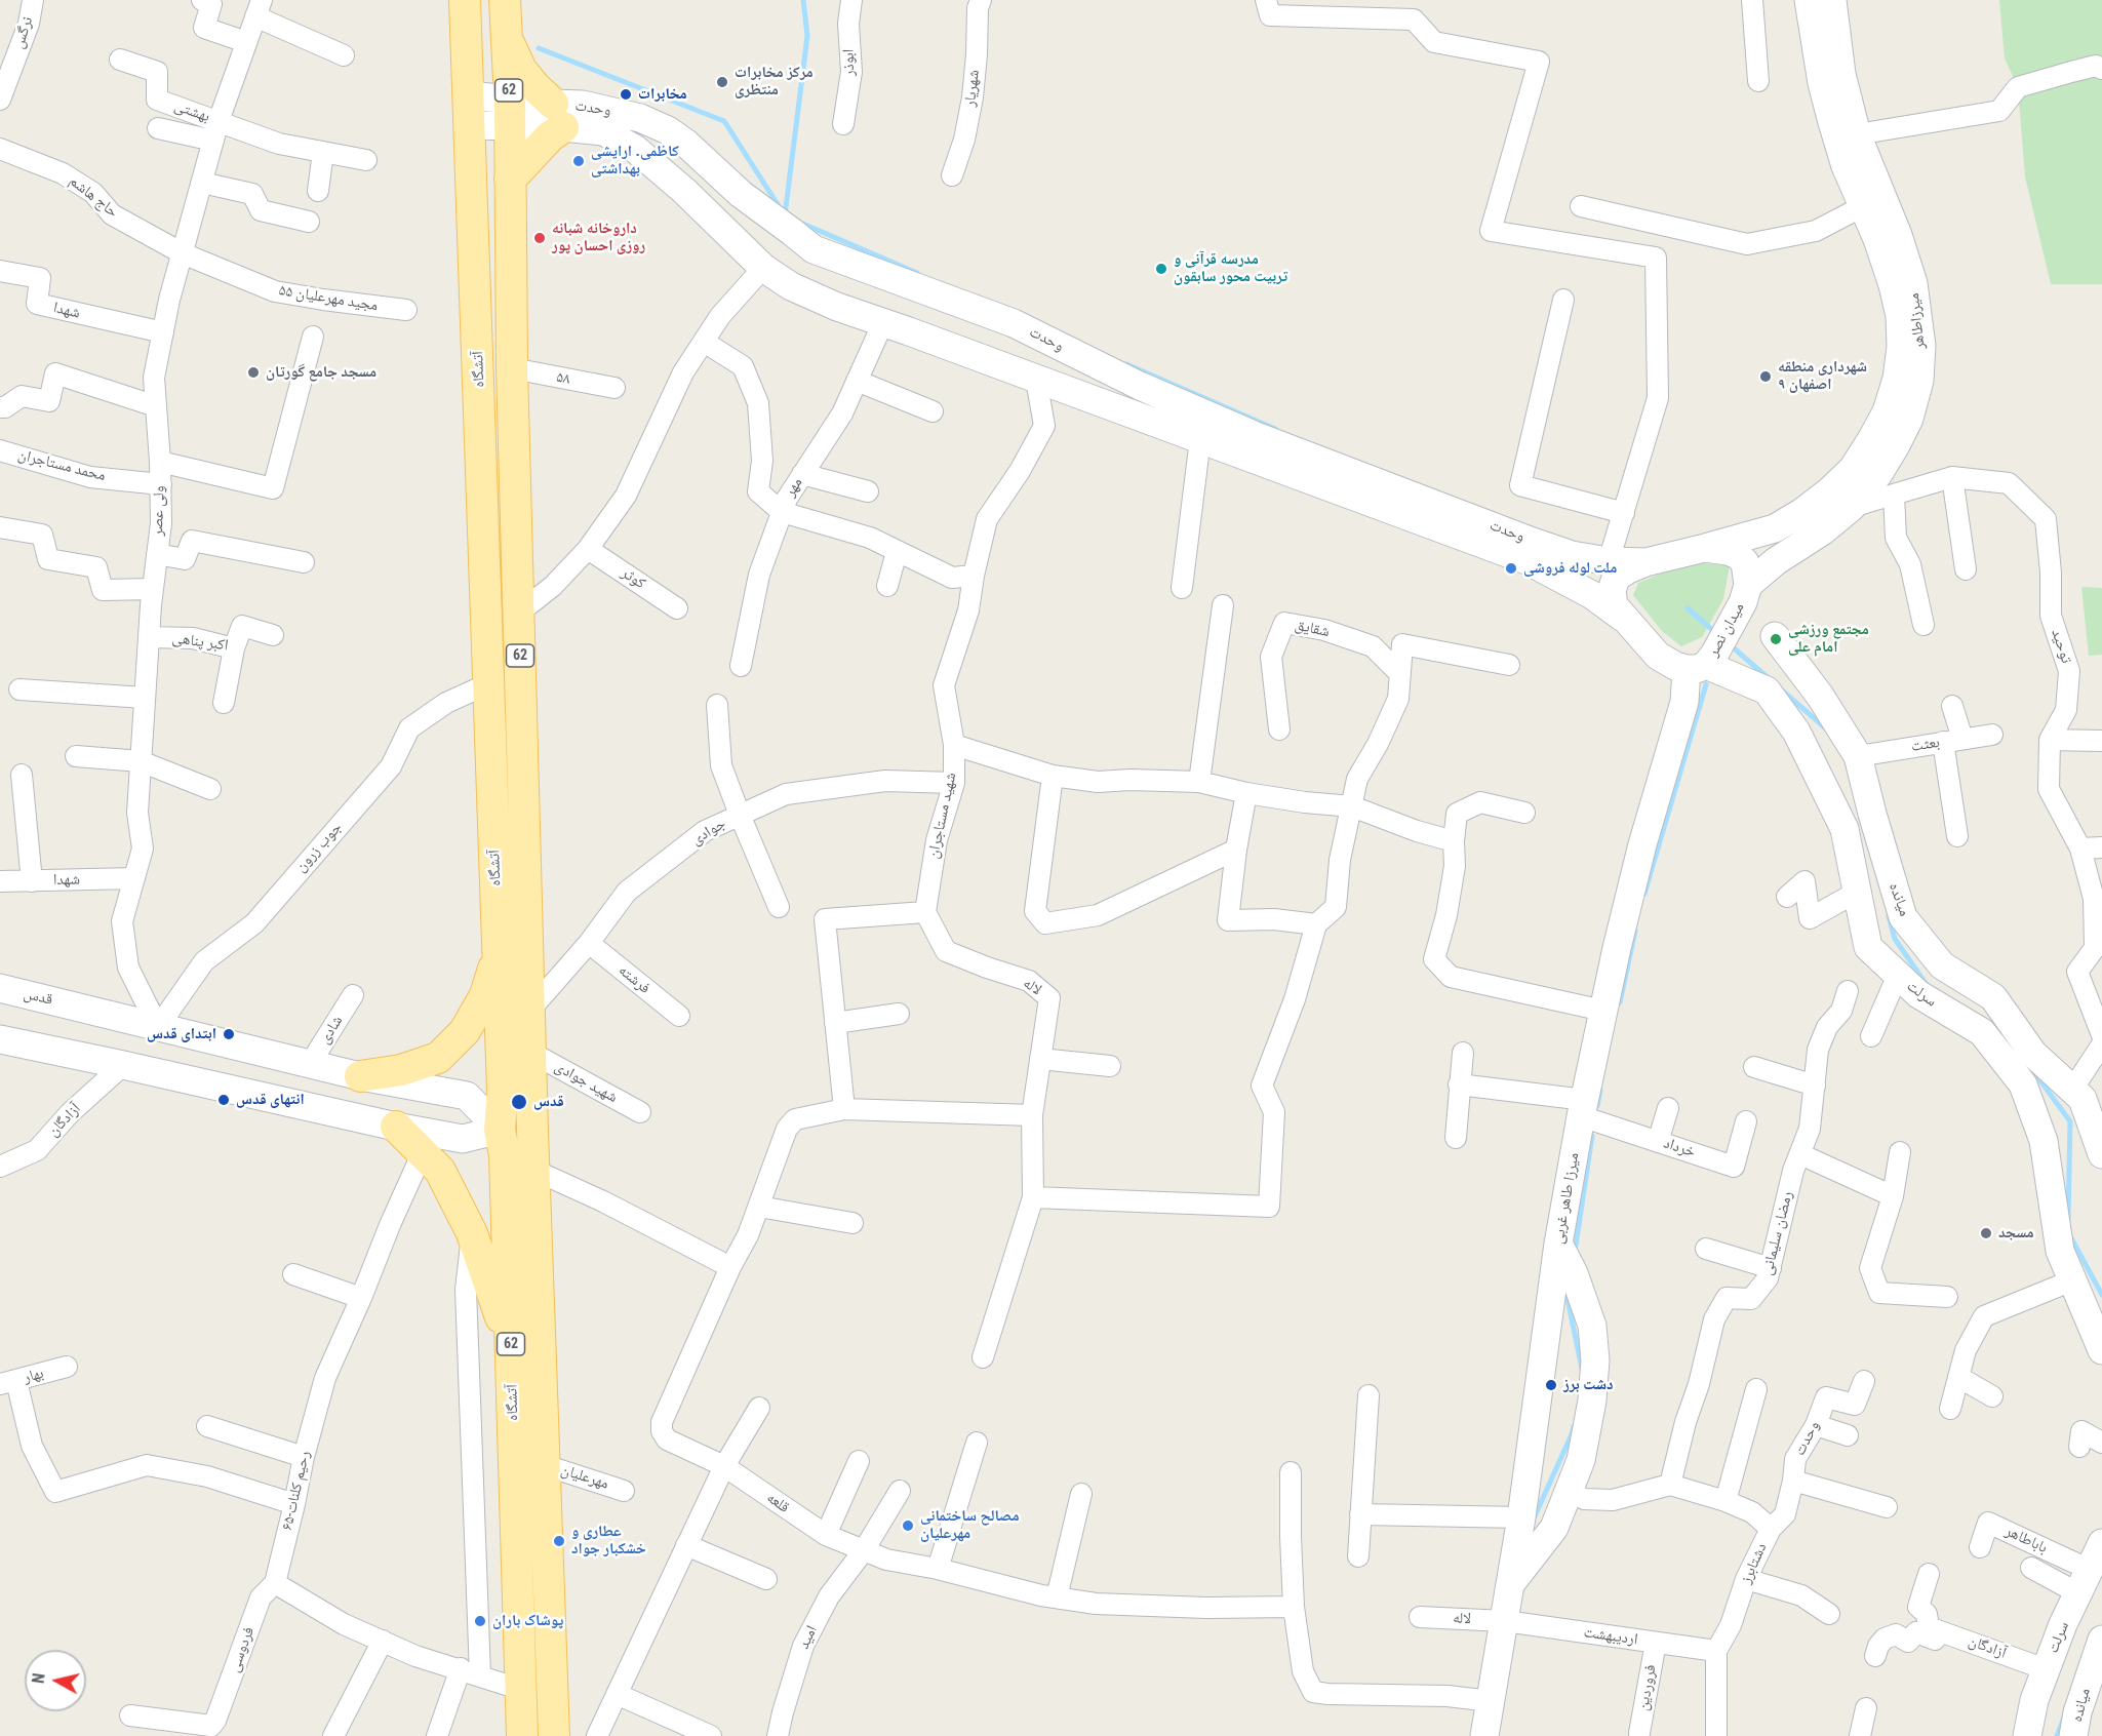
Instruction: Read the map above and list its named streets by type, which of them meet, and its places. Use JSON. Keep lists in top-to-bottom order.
{
  "streets": {
    "main road": [
      "62",
      "وحدت",
      "میرزاطاهر",
      "آتشگاه",
      "میدان نصر",
      "میانده",
      "سرلت",
      "قدس",
      "میرزا طاهر غربی"
    ],
    "street": [
      "نرگس",
      "ابوذر",
      "شهریار",
      "بهشتی",
      "حاج هاشم",
      "۵۵ مجید مهرعلیان",
      "شهدا",
      "۵۸",
      "محمد مستاجران",
      "مهر",
      "ولی عصر",
      "کوثر",
      "شقایق",
      "اکبر پناهی",
      "توحید",
      "بعثت",
      "شهید مستاجران",
      "جوادی",
      "جوب زرون",
      "فرشته",
      "لاله",
      "شادی",
      "شهید جوادی",
      "آزادگان",
      "خرداد",
      "رمضان سلیمانی",
      "بهار",
      "مهرعلیان",
      "۶۵-رحیم کلنات",
      "قلعه",
      "باباطاهر",
      "دشتابرز",
      "اردیبهشت",
      "امید",
      "فردوسی",
      "فروردین"
    ]
  },
  "crossings": [
    ["وحدت", "میرزاطاهر"],
    ["وحدت", "آتشگاه"],
    ["وحدت", "مهر"],
    ["وحدت", "میدان نصر"],
    ["وحدت", "شهید مستاجران"],
    ["وحدت", "میرزا طاهر غربی"],
    ["وحدت", "دشتابرز"],
    ["بهشتی", "ولی عصر"],
    ["حاج هاشم", "۵۵ مجید مهرعلیان"],
    ["حاج هاشم", "ولی عصر"],
    ["۵۵ مجید مهرعلیان", "ولی عصر"],
    ["شهدا", "ولی عصر"],
    ["میرزاطاهر", "میدان نصر"],
    ["میرزاطاهر", "توحید"],
    ["میرزاطاهر", "میرزا طاهر غربی"],
    ["آتشگاه", "۵۸"],
    ["آتشگاه", "جوادی"],
    ["آتشگاه", "جوب زرون"],
    ["آتشگاه", "قدس"],
    ["آتشگاه", "شهید جوادی"],
    ["آتشگاه", "مهرعلیان"],
    ["محمد مستاجران", "ولی عصر"],
    ["ولی عصر", "اکبر پناهی"],
    ["ولی عصر", "جوب زرون"],
    ["ولی عصر", "قدس"],
    ["میدان نصر", "میرزا طاهر غربی"],
    ["بعثت", "میانده"],
    ["شهید مستاجران", "جوادی"],
    ["شهید مستاجران", "لاله"],
    ["جوادی", "فرشته"],
    ["جوب زرون", "قدس"],
    ["میانده", "سرلت"],
    ["لاله", "میرزا طاهر غربی"],
    ["لاله", "قلعه"],
    ["لاله", "اردیبهشت"],
    ["سرلت", "آزادگان"],
    ["سرلت", "باباطاهر"],
    ["قدس", "شادی"],
    ["خرداد", "میرزا طاهر غربی"],
    ["میرزا طاهر غربی", "اردیبهشت"],
    ["رمضان سلیمانی", "دشتابرز"],
    ["۶۵-رحیم کلنات", "فردوسی"],
    ["قلعه", "امید"],
    ["دشتابرز", "اردیبهشت"],
    ["اردیبهشت", "فروردین"]
  ],
  "places": [
    "مرکز مخابرات منتظری",
    "مخابرات",
    "کاظمی. ارایشی بهداشتی",
    "داروخانه شبانه روزی احسان پور",
    "مدرسه قرآنی و تربیت محور سابقون",
    "مسجد جامع گورتان",
    "شهرداری منطقه ۹ اصفهان",
    "ملت لوله فروشی",
    "مجتمع ورزشی امام علی",
    "ابتدای قدس",
    "انتهای قدس",
    "قدس",
    "مسجد",
    "دشت برز",
    "مصالح ساختمانی مهرعلیان",
    "عطاری و خشکبار جواد",
    "پوشاک باران"
  ],
  "north": "left"
}
